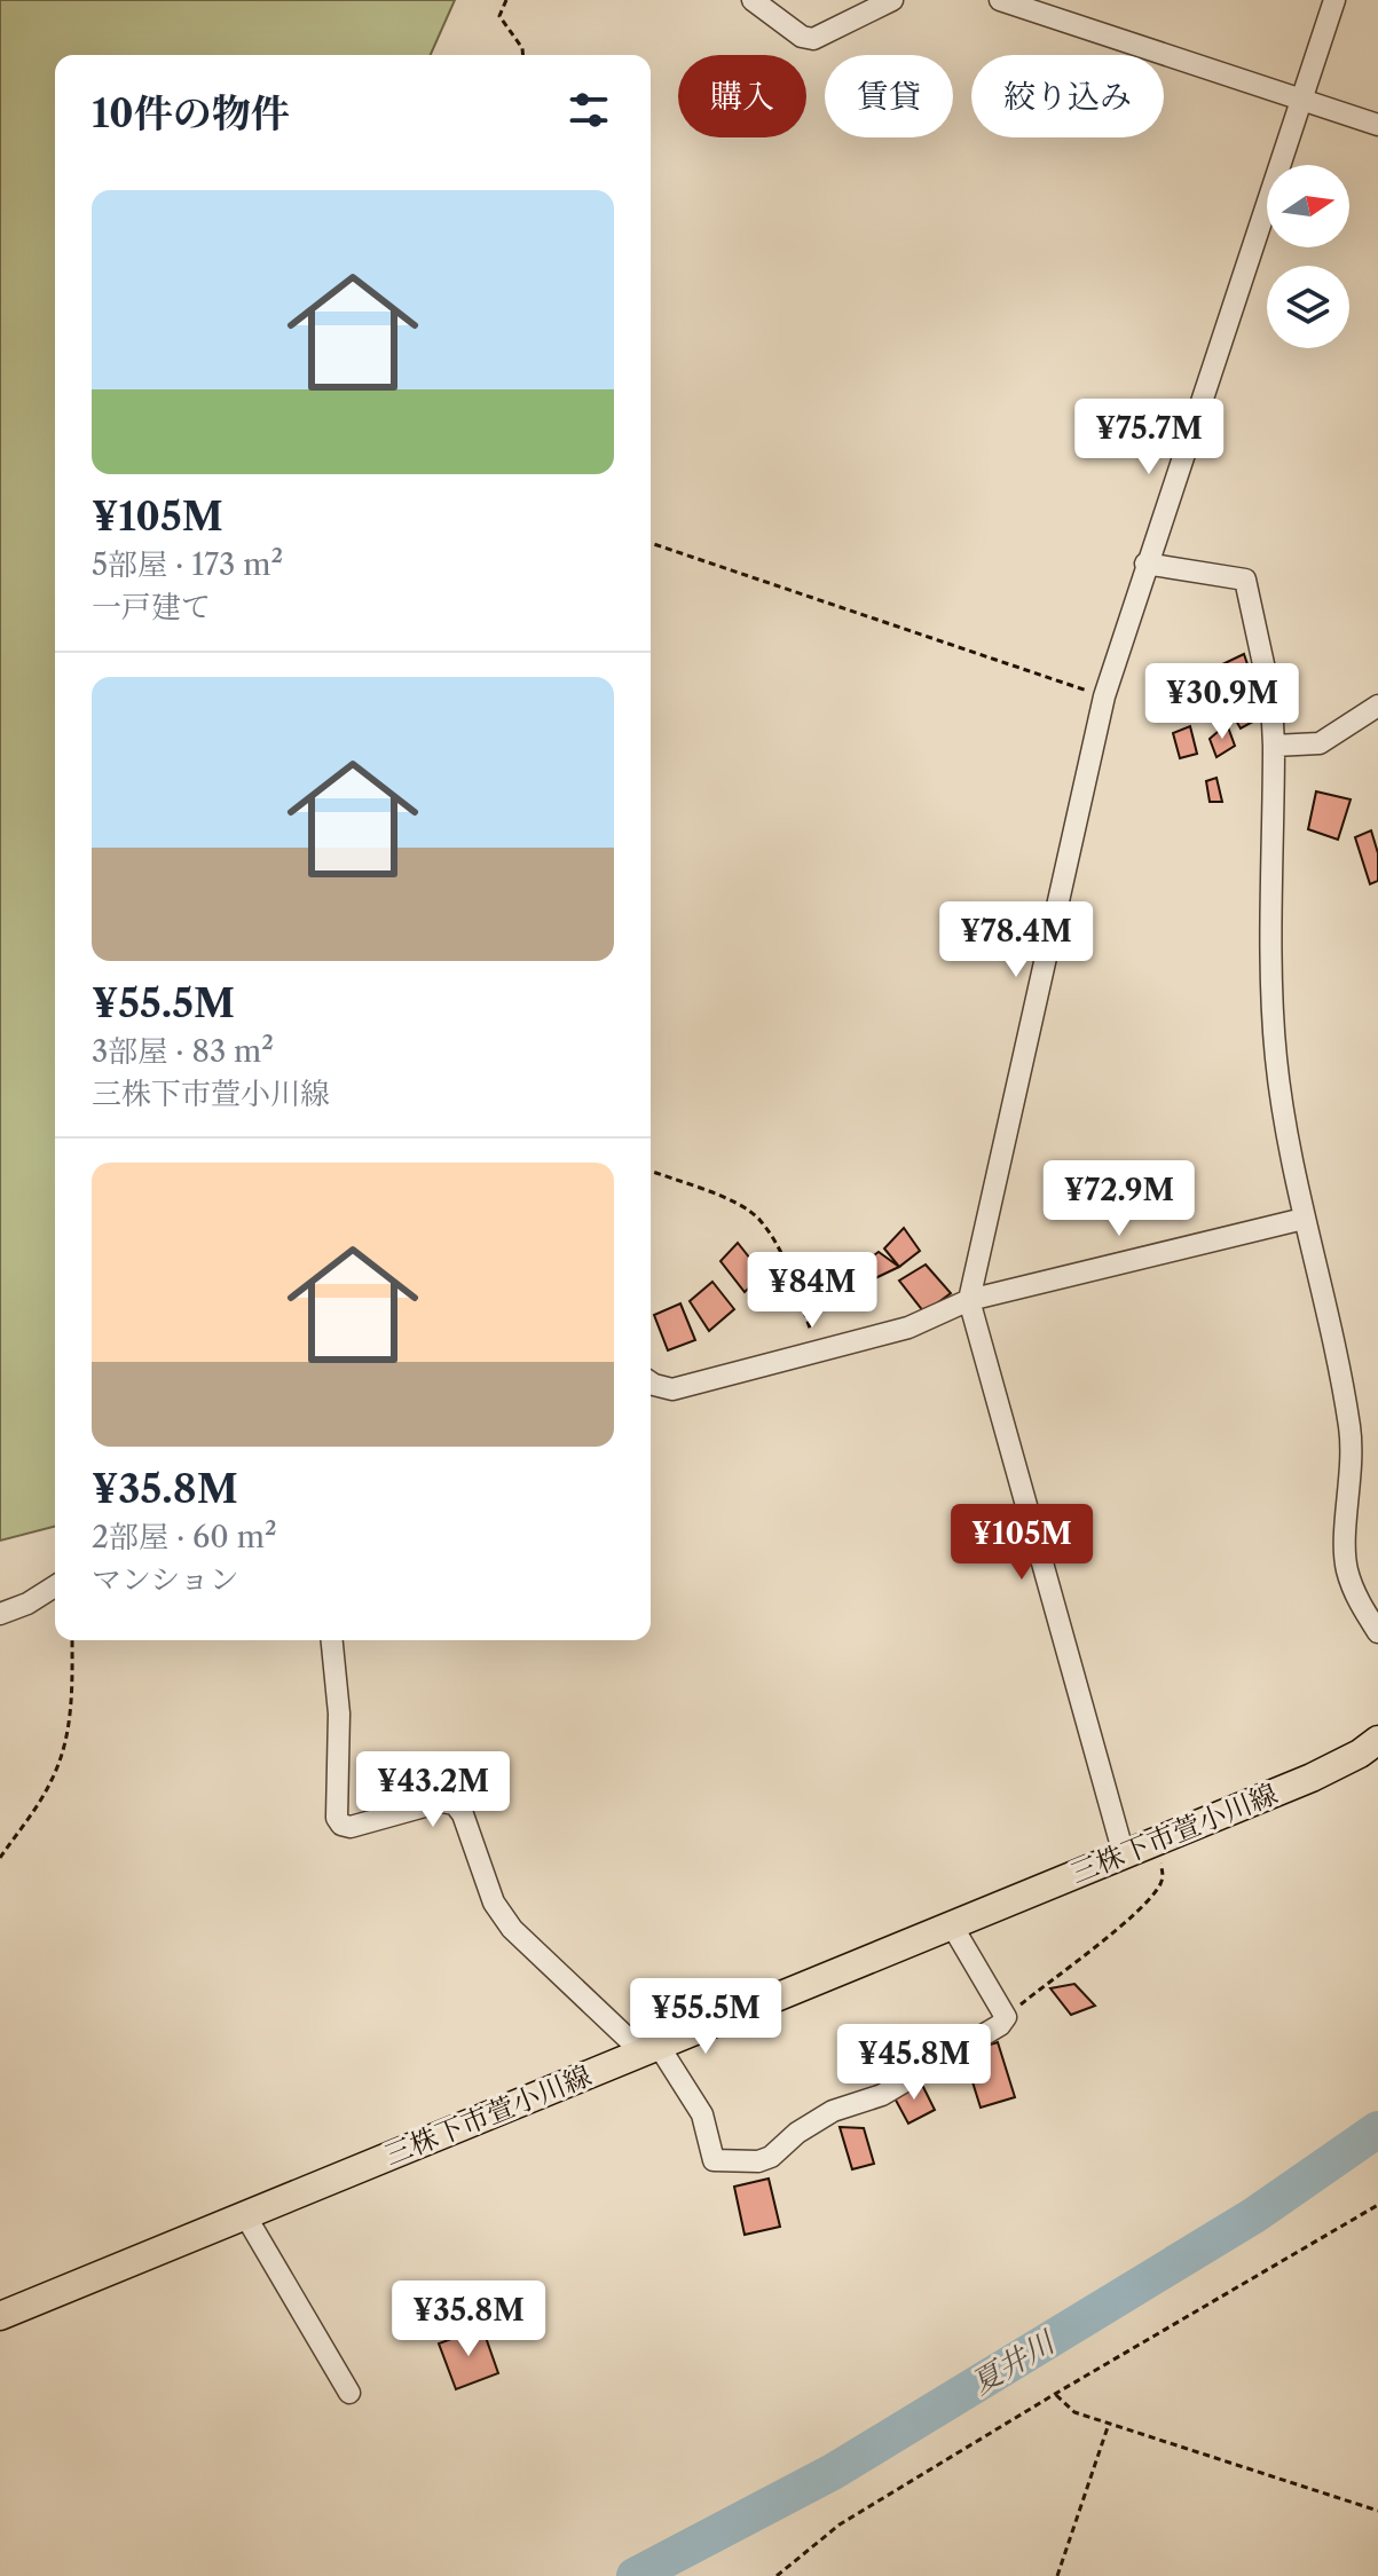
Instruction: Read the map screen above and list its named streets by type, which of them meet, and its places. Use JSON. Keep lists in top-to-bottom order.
{
  "streets": {
    "main road": ["三株下市萱小川線"]
  },
  "water": ["夏井川"],
  "north": "right",
  "page": {
    "chip": ["購入", "賃貸", "絞り込み"],
    "heading": "10件の物件",
    "list": [
      {
        "name": "¥105M",
        "note": "5部屋 · 173 m² · 一戸建て"
      },
      {
        "name": "¥55.5M",
        "note": "3部屋 · 83 m² · 三株下市萱小川線"
      },
      {
        "name": "¥35.8M",
        "note": "2部屋 · 60 m² · マンション"
      }
    ],
    "price": [
      "¥75.7M",
      "¥30.9M",
      "¥78.4M",
      "¥72.9M",
      "¥84M",
      "¥105M",
      "¥43.2M",
      "¥55.5M",
      "¥45.8M",
      "¥35.8M"
    ]
  }
}
